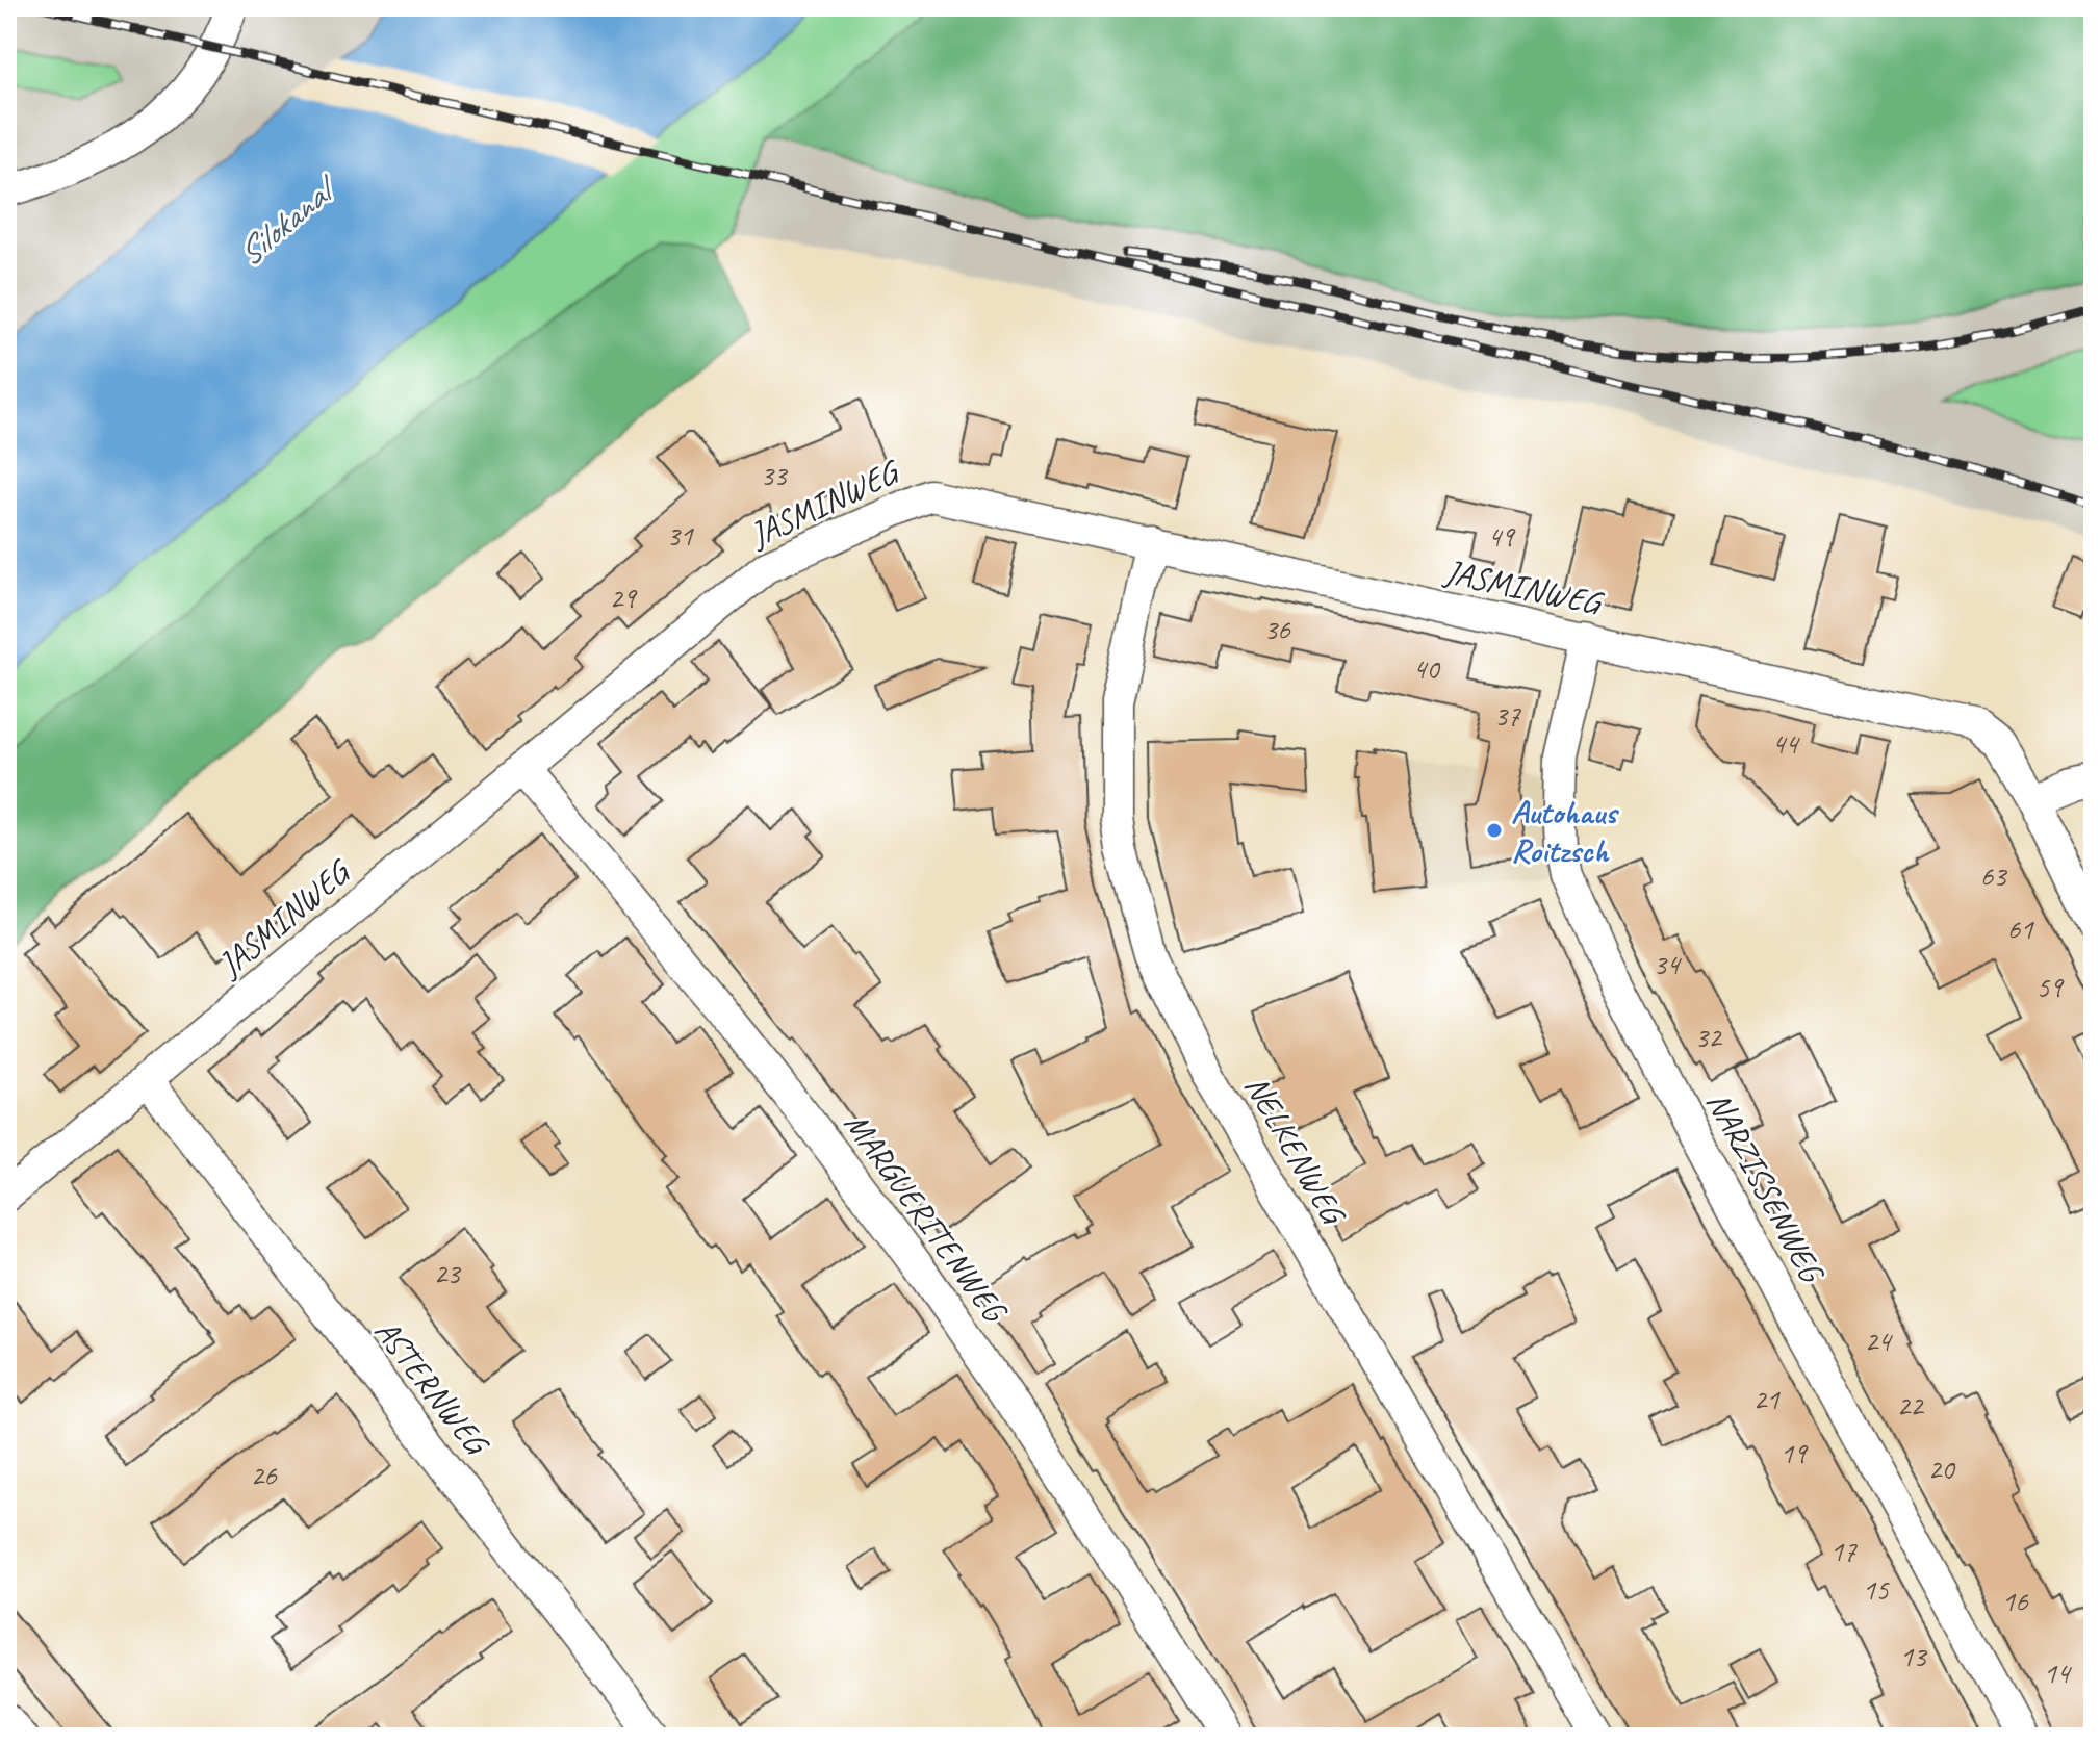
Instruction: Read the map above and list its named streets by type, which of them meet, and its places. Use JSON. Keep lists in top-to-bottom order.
{
  "streets": {
    "street": [
      "JASMINWEG",
      "NELKENWEG",
      "NARZISSENWEG",
      "MARGUERITENWEG",
      "ASTERNWEG"
    ]
  },
  "crossings": [
    ["JASMINWEG", "NELKENWEG"],
    ["JASMINWEG", "NARZISSENWEG"],
    ["JASMINWEG", "MARGUERITENWEG"],
    ["JASMINWEG", "ASTERNWEG"]
  ],
  "water": ["Silokanal"],
  "places": ["Autohaus Roitzsch"],
  "house_numbers": [
    "33",
    "31",
    "49",
    "29",
    "36",
    "40",
    "37",
    "44",
    "63",
    "61",
    "34",
    "59",
    "32",
    "23",
    "24",
    "21",
    "22",
    "19",
    "20",
    "26",
    "17",
    "15",
    "16",
    "13",
    "14"
  ]
}
